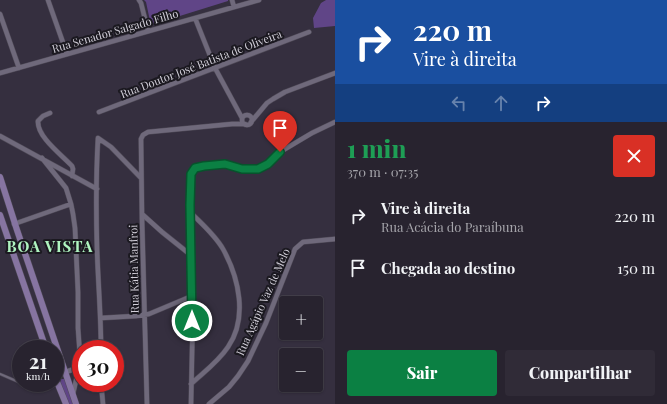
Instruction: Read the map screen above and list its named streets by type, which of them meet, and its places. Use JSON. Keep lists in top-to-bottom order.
{
  "streets": {
    "street": [
      "Rua Senador Salgado Filho",
      "Rua Doutor José Batista de Oliveira",
      "Rua Kátia Manfroi",
      "Rua Agápio Vaz de Melo"
    ]
  },
  "districts": ["BOA VISTA"],
  "page": {
    "turn": ["220 m", "Vire à direita"],
    "heading": ["1 min", "370 m · 07:35"],
    "list": [
      {
        "name": "Vire à direita",
        "note": "Rua Acácia do Paraíbuna",
        "value": "220 m"
      },
      {
        "name": "Chegada ao destino",
        "value": "150 m"
      }
    ],
    "map_buttons": ["+", "−"],
    "speed": "21 km/h",
    "limit": "30",
    "buttons": ["Sair", "Compartilhar"]
  }
}
